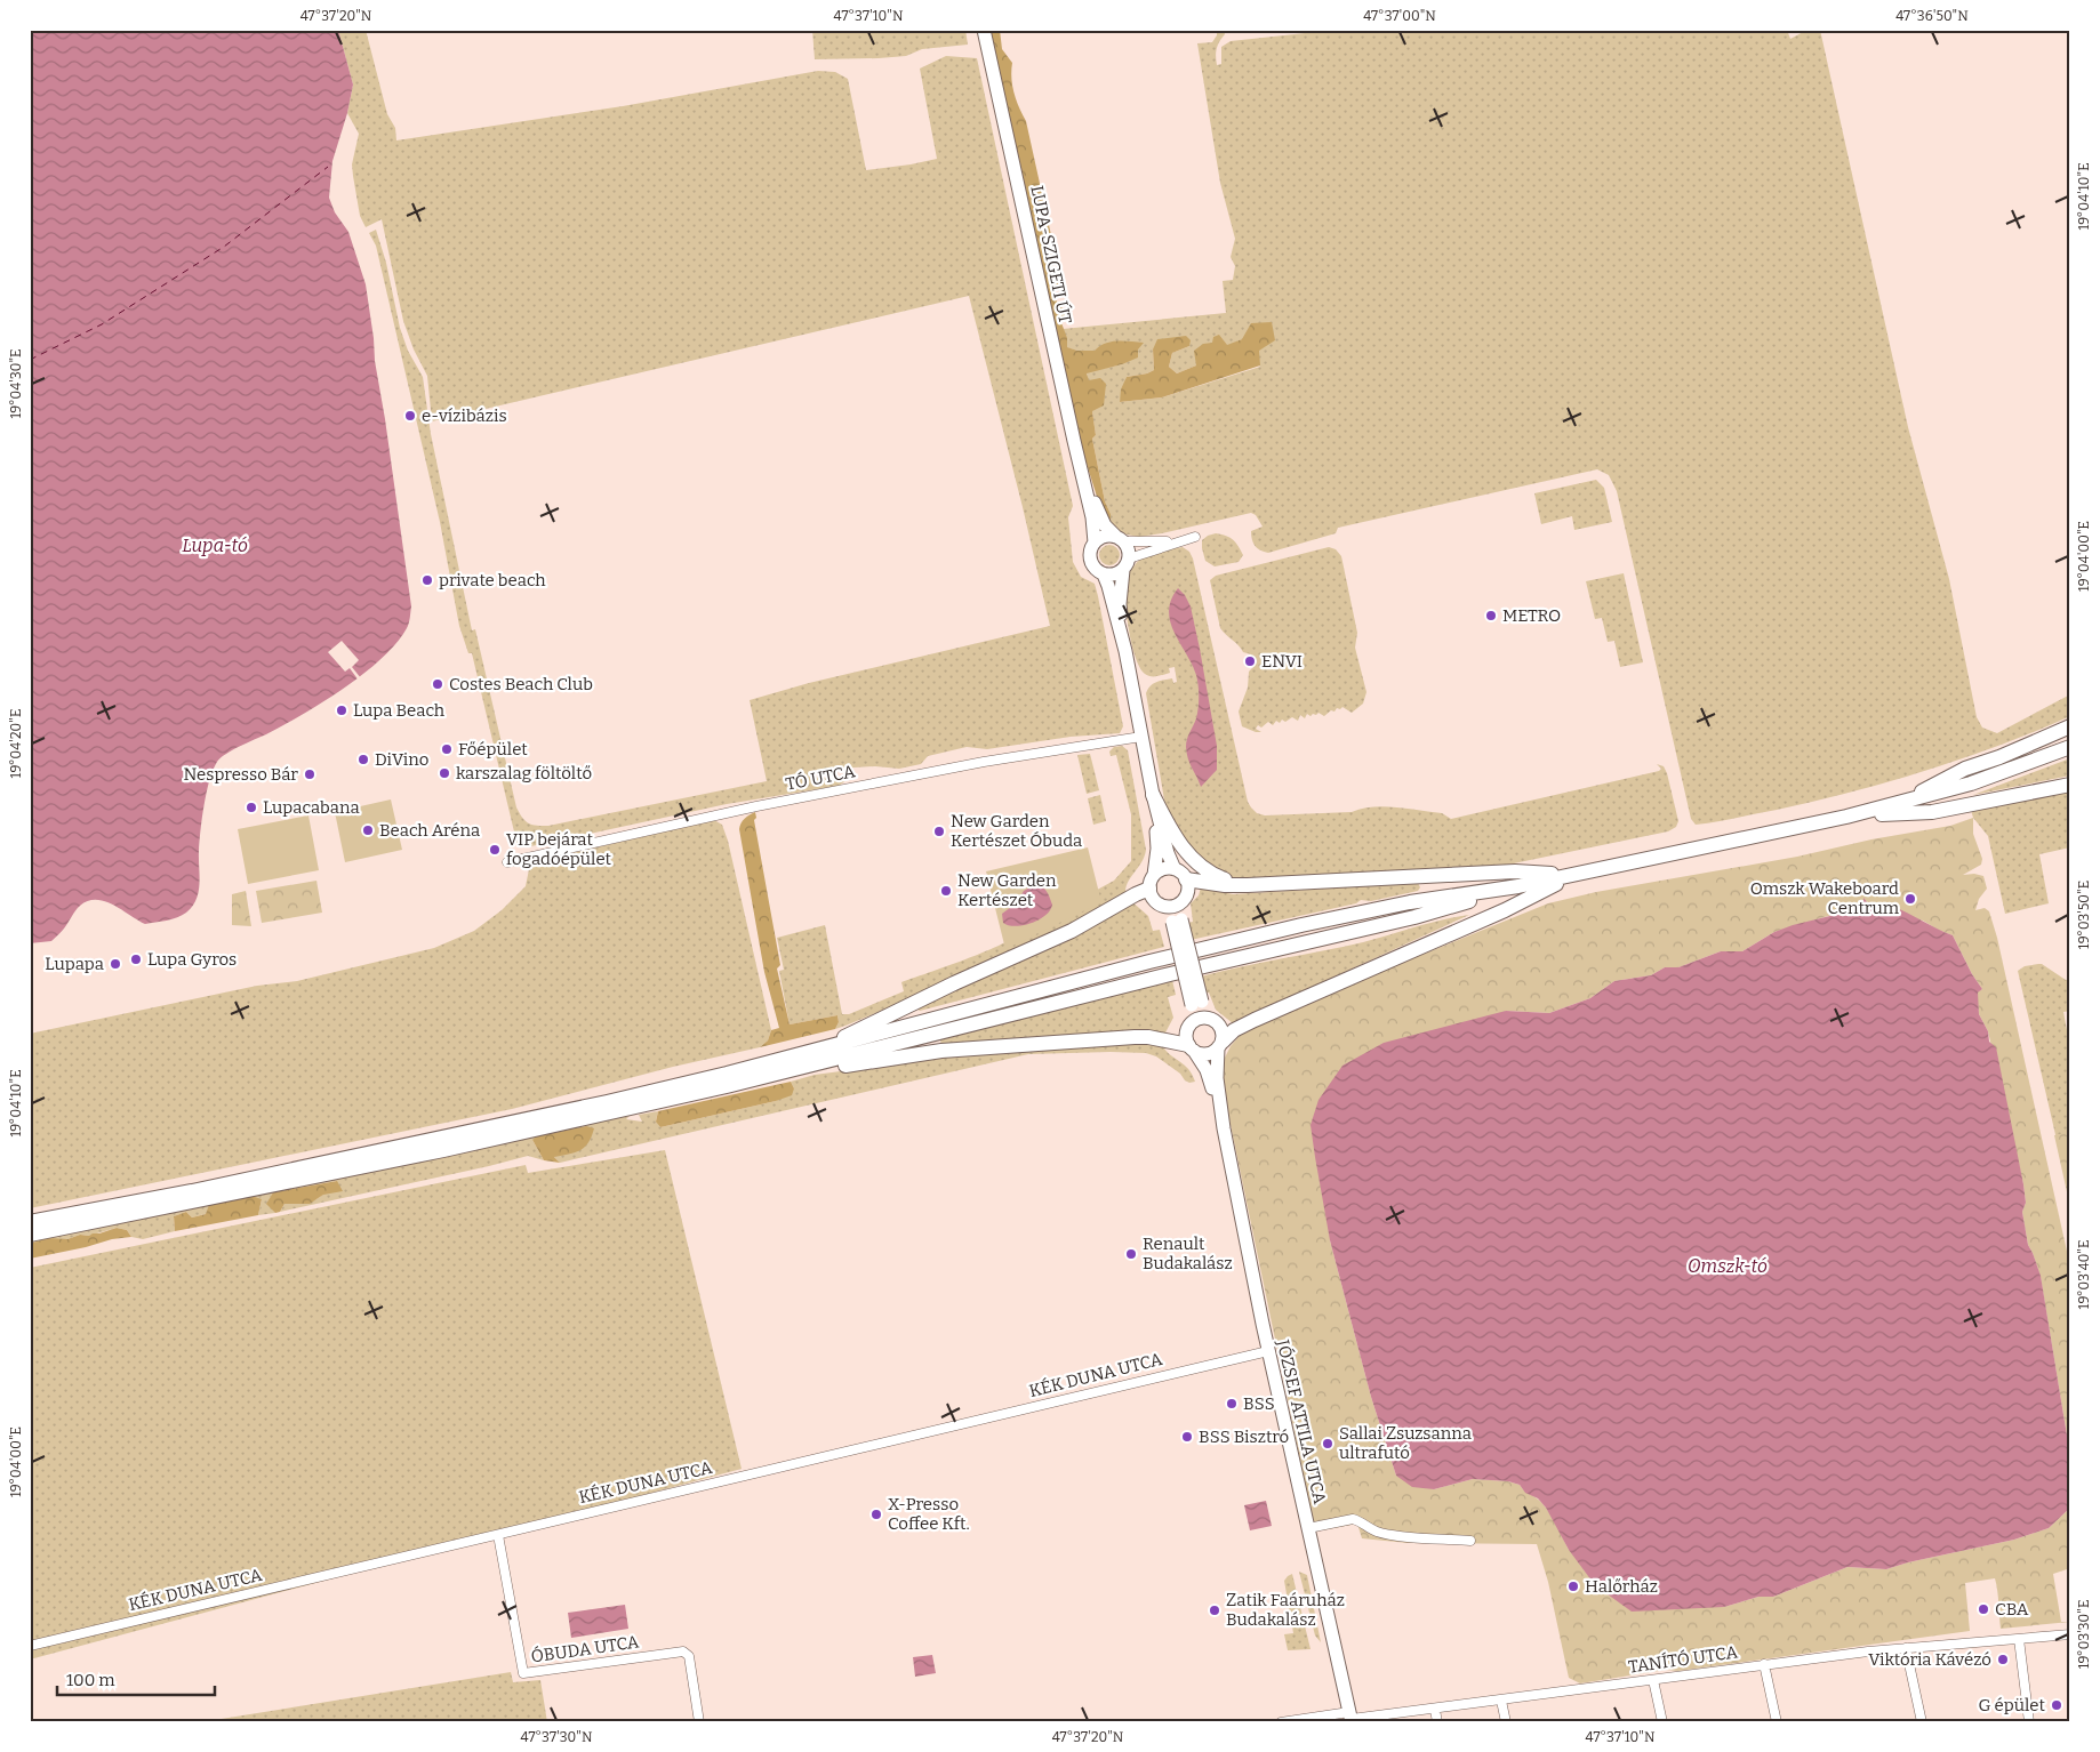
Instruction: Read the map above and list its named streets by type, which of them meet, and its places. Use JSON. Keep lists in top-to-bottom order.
{
  "streets": {
    "street": [
      "LUPA-SZIGETI ÚT",
      "TÓ UTCA",
      "KÉK DUNA UTCA",
      "JÓZSEF ATTILA UTCA",
      "ÓBUDA UTCA",
      "TANÍTÓ UTCA"
    ]
  },
  "crossings": [
    ["LUPA-SZIGETI ÚT", "TÓ UTCA"],
    ["KÉK DUNA UTCA", "JÓZSEF ATTILA UTCA"],
    ["KÉK DUNA UTCA", "ÓBUDA UTCA"],
    ["JÓZSEF ATTILA UTCA", "TANÍTÓ UTCA"]
  ],
  "water": ["Lupa-tó", "Omszk-tó"],
  "places": [
    "e-vízibázis",
    "private beach",
    "METRO",
    "ENVI",
    "Costes Beach Club",
    "Lupa Beach",
    "Főépület",
    "DiVino",
    "karszalag föltöltő",
    "Nespresso Bár",
    "Lupacabana",
    "Beach Aréna",
    "New Garden Kertészet Óbuda",
    "VIP bejárat fogadóépület",
    "New Garden Kertészet",
    "Omszk Wakeboard Centrum",
    "Lupa Gyros",
    "Lupapa",
    "Renault Budakalász",
    "BSS",
    "BSS Bisztró",
    "Sallai Zsuzsanna ultrafutó",
    "X-Presso Coffee Kft.",
    "Halőrház",
    "CBA",
    "Zatik Faáruház Budakalász",
    "Viktória Kávézó",
    "G épület"
  ],
  "scale_bar": "100 m",
  "coordinates": [
    "47°37'20\"N",
    "47°37'10\"N",
    "47°37'00\"N",
    "47°36'50\"N",
    "19°04'10\"E",
    "19°04'30\"E",
    "19°04'00\"E",
    "19°04'20\"E",
    "19°03'50\"E",
    "19°03'40\"E",
    "19°03'30\"E",
    "47°37'30\"N"
  ]
}
